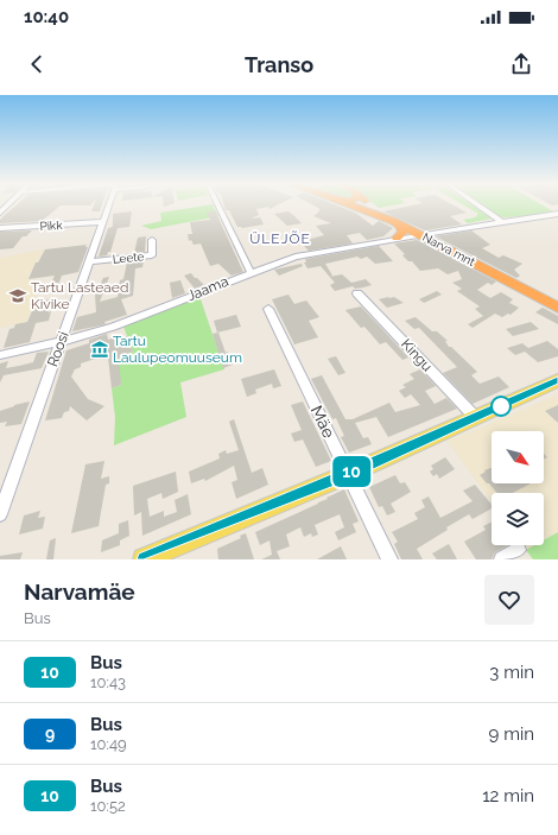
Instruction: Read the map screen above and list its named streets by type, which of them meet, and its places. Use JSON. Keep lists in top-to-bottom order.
{
  "streets": {
    "highway": ["Narva mnt"],
    "street": [
      "Pikk",
      "Leete",
      "Jaama",
      "Roosi",
      "Kingu",
      "Mäe"
    ]
  },
  "crossings": [
    ["Pikk", "Roosi"],
    ["Narva mnt", "Jaama"],
    ["Leete", "Roosi"],
    ["Jaama", "Roosi"]
  ],
  "districts": ["ÜLEJÕE"],
  "places": {
    "school or university": ["Tartu Lasteaed Kivike"],
    "museum": ["Tartu Laulupeomuuseum"]
  },
  "lines": ["bus line 10"],
  "north": "bottom right",
  "page": {
    "status": "10:40",
    "header": "Transo",
    "on_map": "10",
    "heading": ["Narvamäe", "Bus"],
    "list": [
      {
        "mark": "10",
        "name": "Bus",
        "note": "10:43",
        "value": "3 min"
      },
      {
        "mark": "9",
        "name": "Bus",
        "note": "10:49",
        "value": "9 min"
      },
      {
        "mark": "10",
        "name": "Bus",
        "note": "10:52",
        "value": "12 min"
      }
    ]
  }
}
